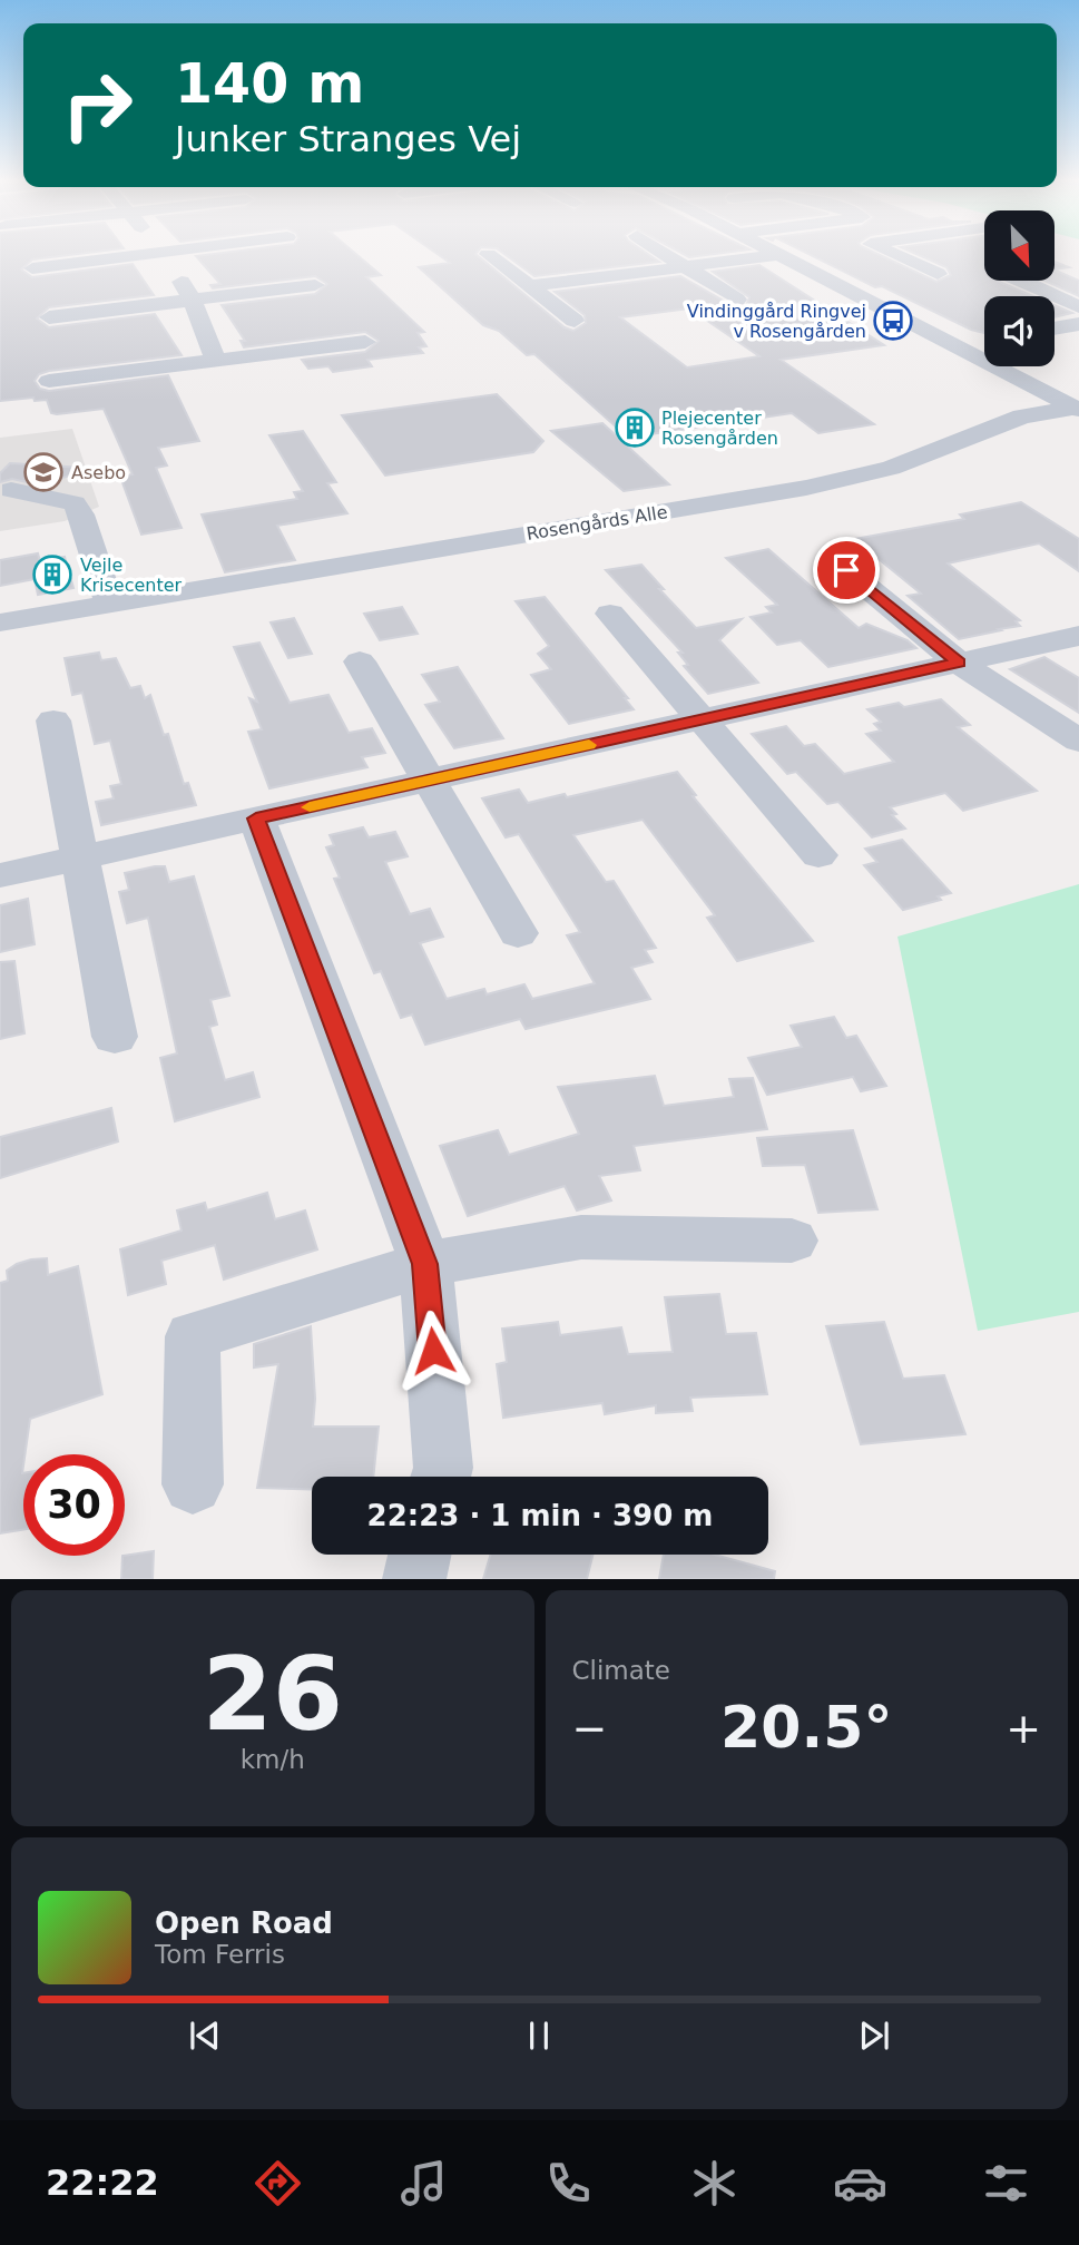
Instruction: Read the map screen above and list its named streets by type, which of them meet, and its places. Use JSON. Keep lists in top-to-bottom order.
{
  "streets": {
    "street": ["Rosengårds Alle"]
  },
  "places": {
    "bus stop": ["Vindinggård Ringvej v Rosengården"],
    "building": ["Plejecenter Rosengården", "Vejle Krisecenter"],
    "school or university": ["Asebo"]
  },
  "north": "bottom right",
  "page": {
    "turn": ["140 m", "Junker Stranges Vej"],
    "limit": "30",
    "trip": "22:23 · 1 min · 390 m",
    "tile": [
      ["26", "km/h"],
      "Climate"
    ],
    "heat": ["−", "20.5°", "+"],
    "song": ["Open Road", "Tom Ferris"],
    "tabs": "22:22"
  }
}
